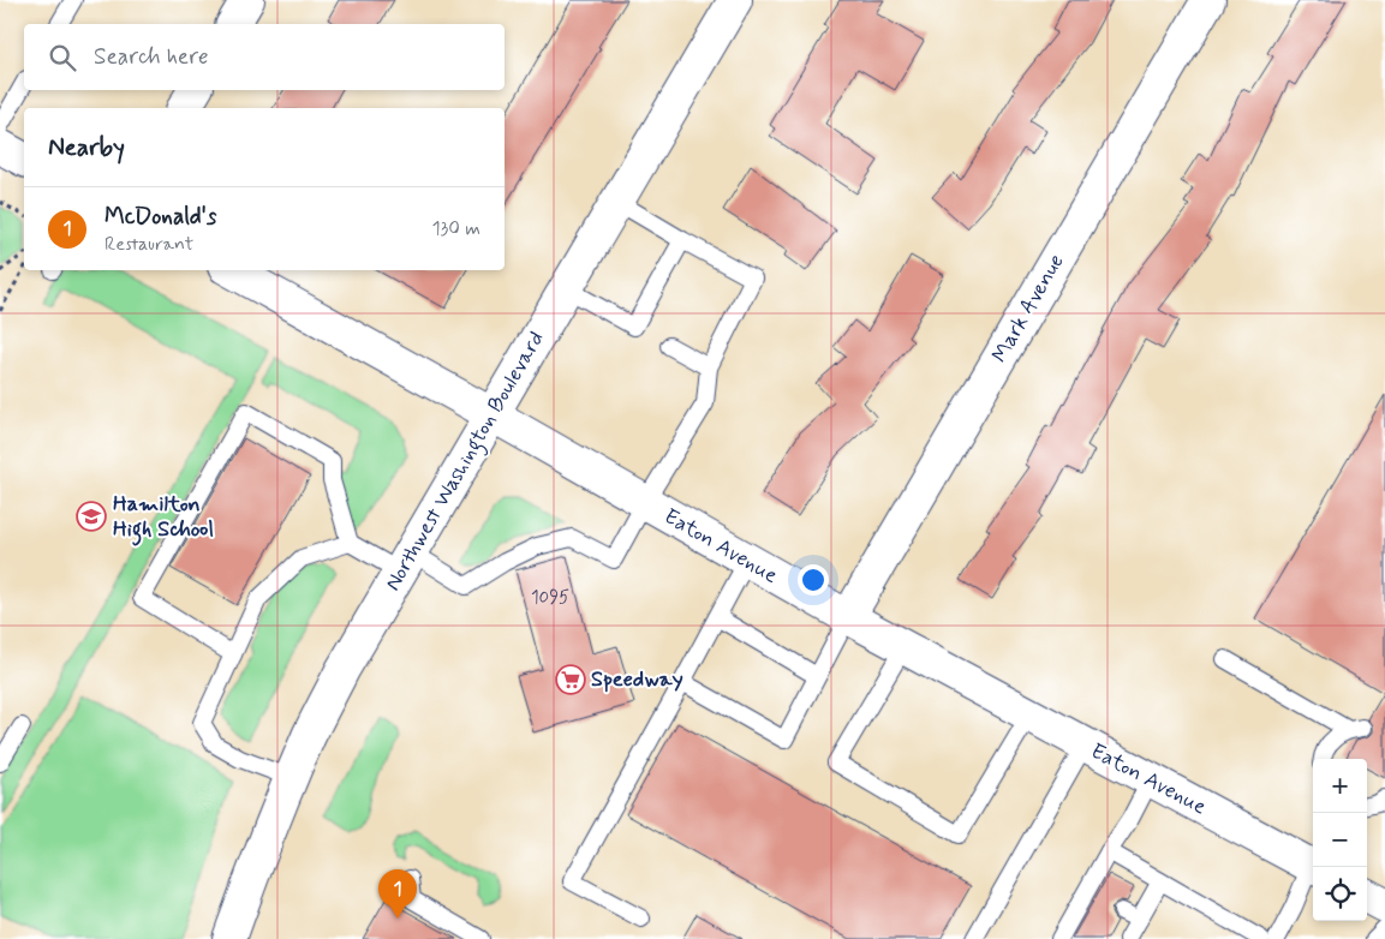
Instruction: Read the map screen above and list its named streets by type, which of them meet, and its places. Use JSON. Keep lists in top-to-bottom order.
{
  "streets": {
    "main road": ["Mark Avenue", "Northwest Washington Boulevard", "Eaton Avenue"]
  },
  "crossings": [
    ["Mark Avenue", "Eaton Avenue"],
    ["Northwest Washington Boulevard", "Eaton Avenue"]
  ],
  "places": {
    "school or university": ["Hamilton High School"],
    "supermarket": ["Speedway"]
  },
  "house_numbers": ["1095"],
  "page": {
    "search": "Search here",
    "heading": "Nearby",
    "list": [
      {
        "mark": "1",
        "name": "McDonald's",
        "note": "Restaurant",
        "value": "130 m"
      }
    ],
    "map_buttons": ["+", "−"],
    "pins": "1"
  }
}
